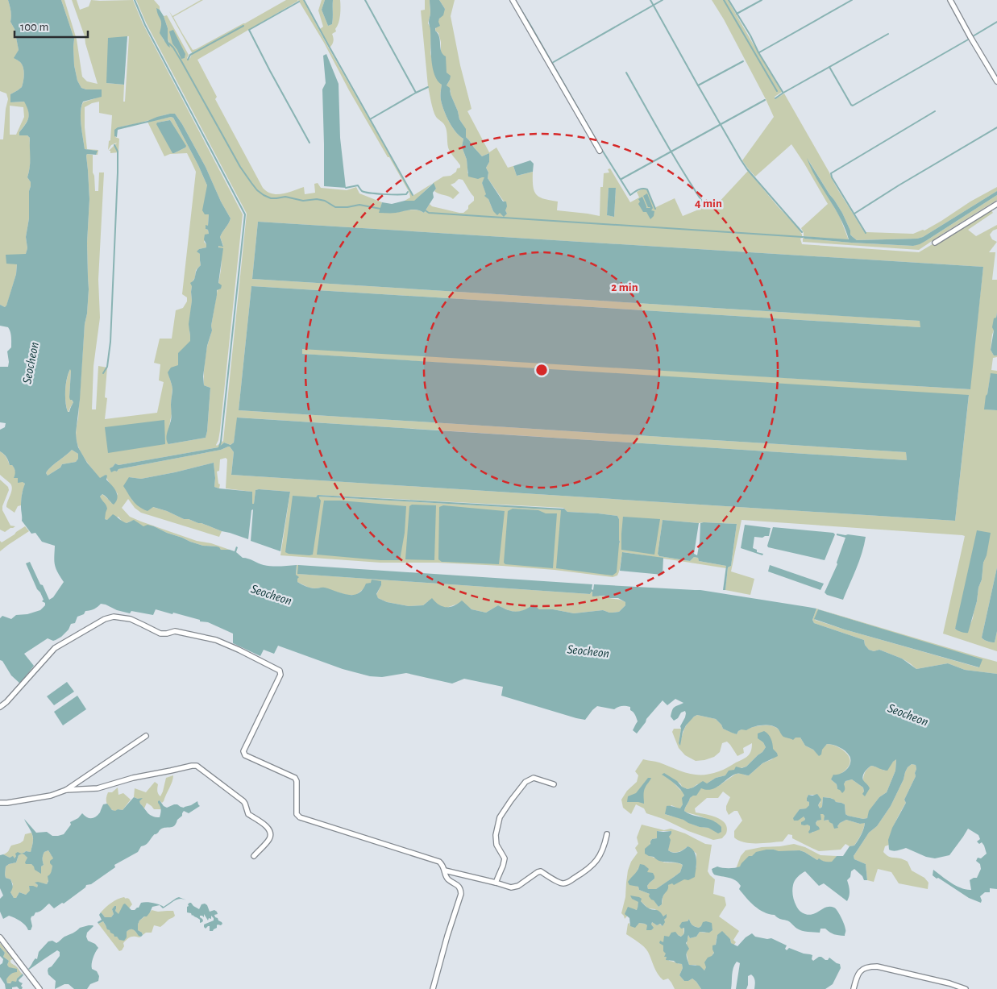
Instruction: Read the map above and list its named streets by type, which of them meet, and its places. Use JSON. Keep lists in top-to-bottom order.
{
  "water": ["Seocheon"],
  "scale_bar": "100 m",
  "rings": ["4 min", "2 min"]
}
